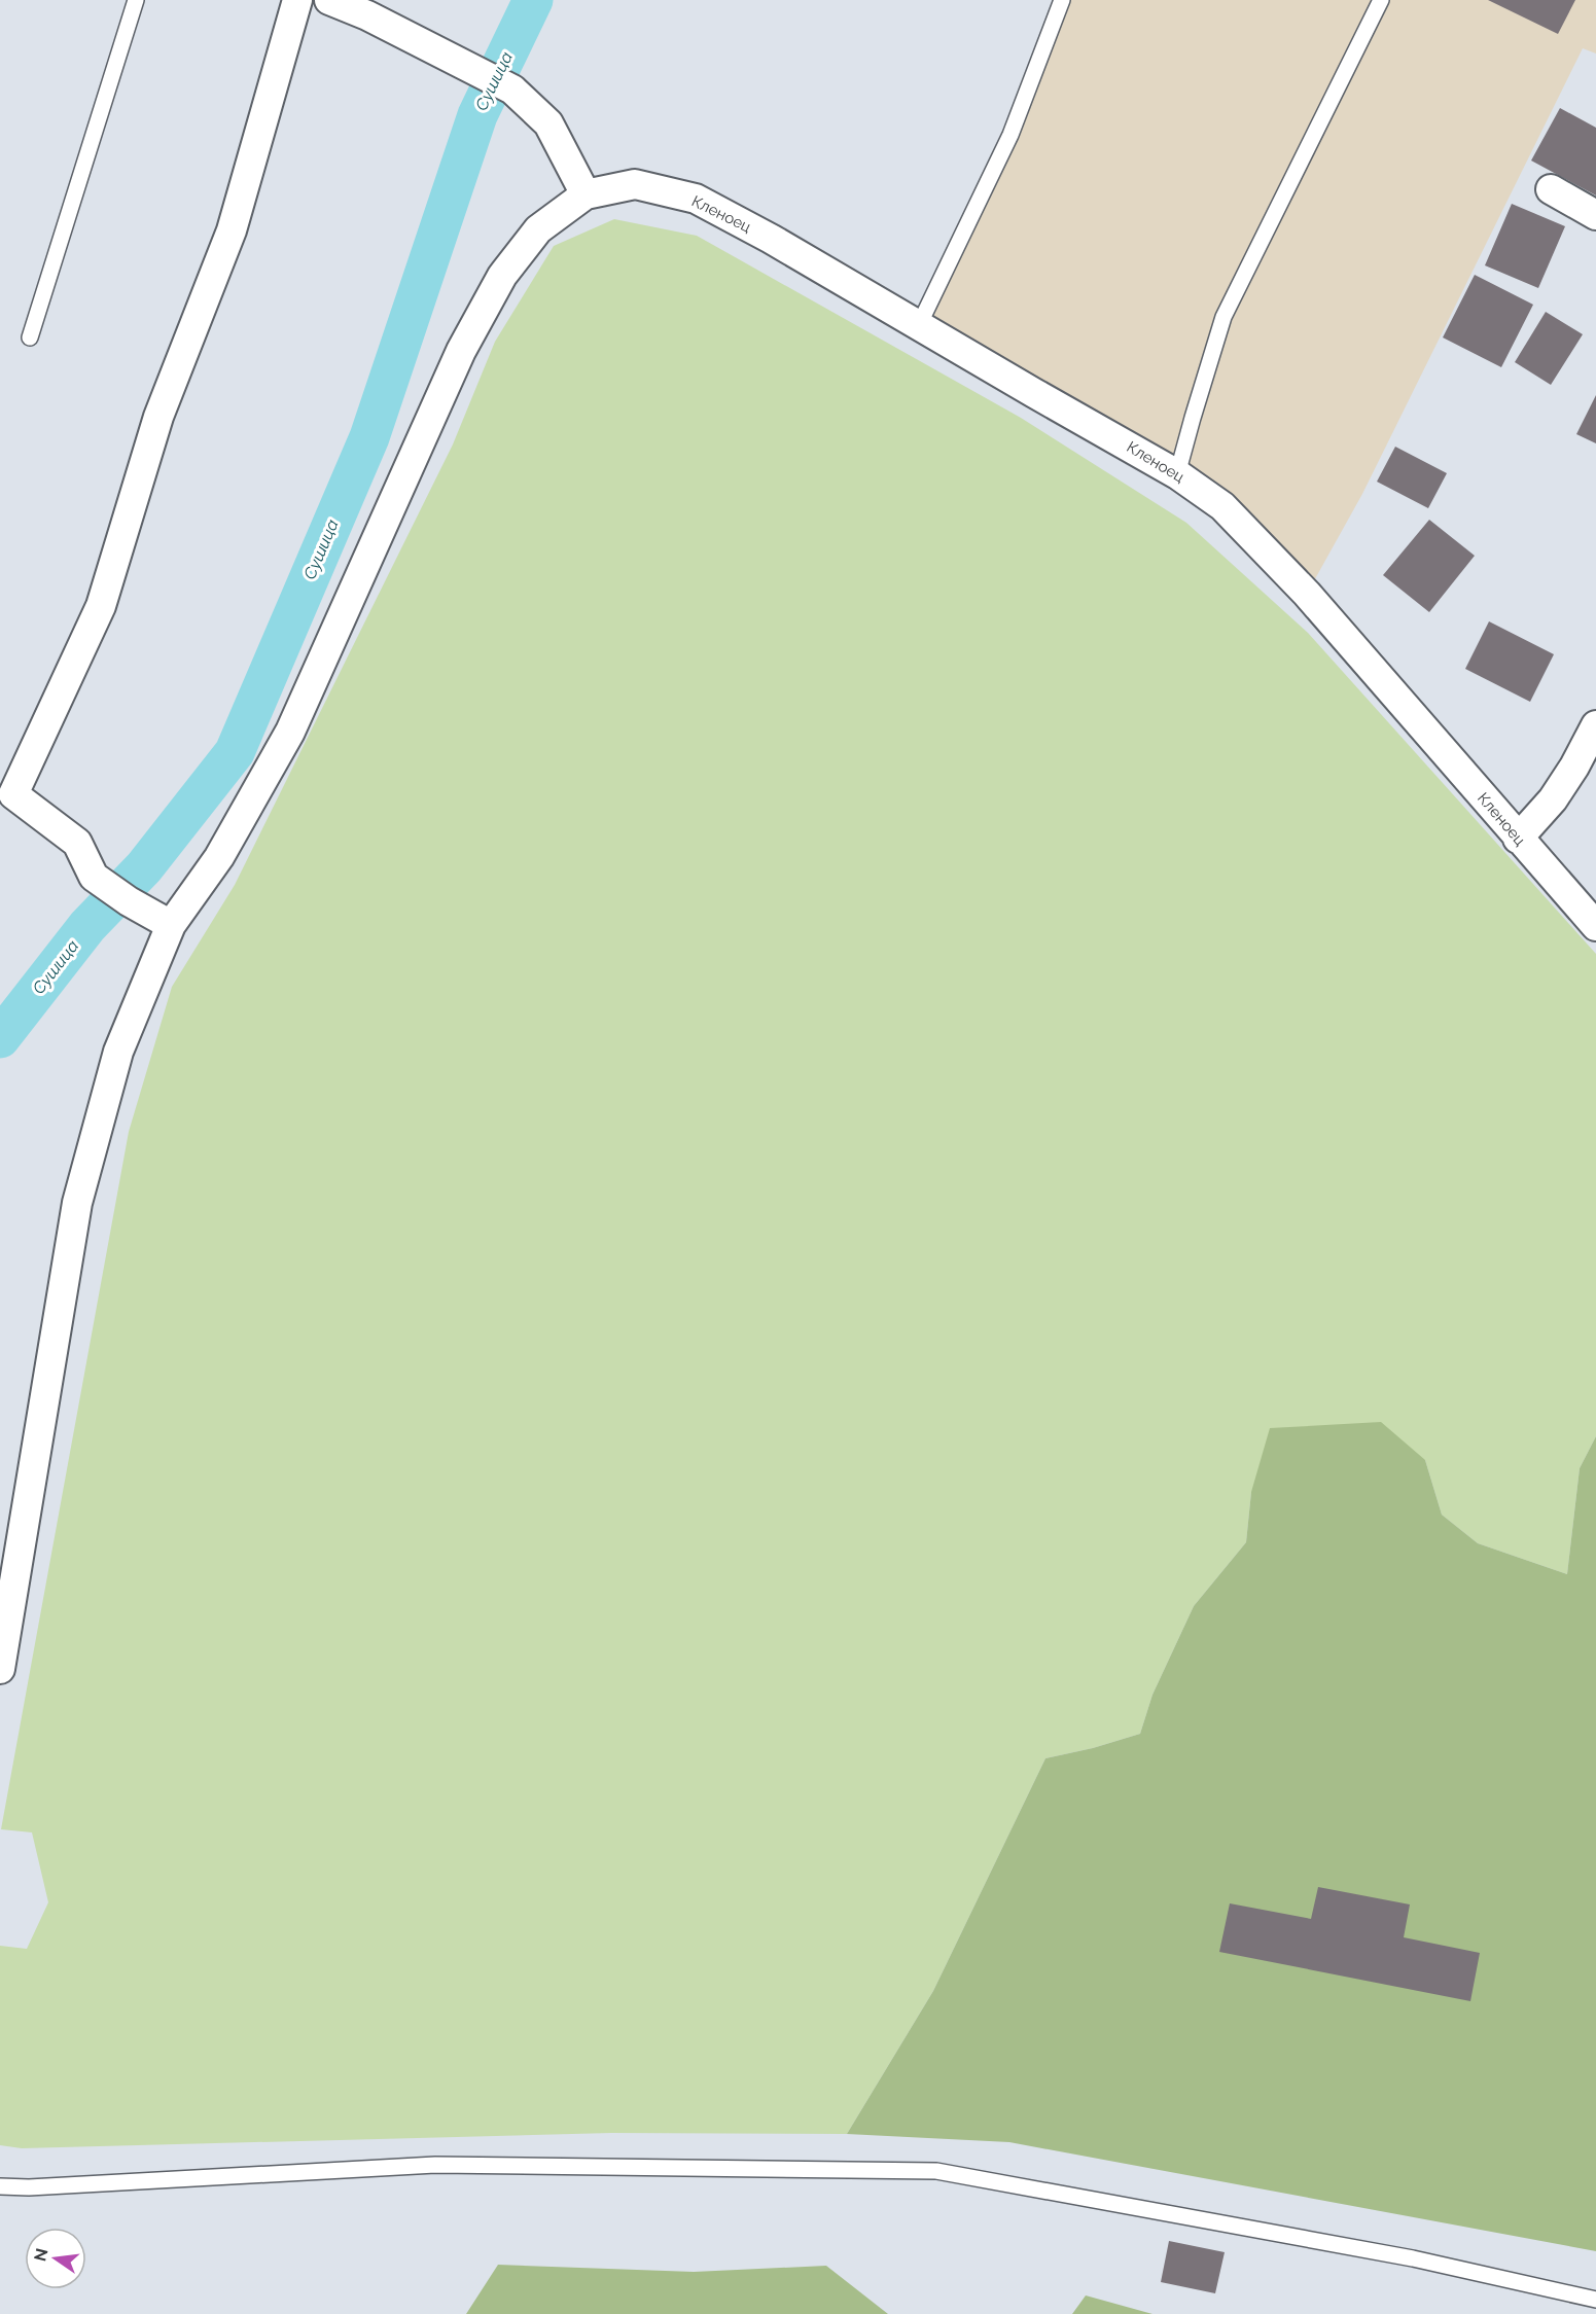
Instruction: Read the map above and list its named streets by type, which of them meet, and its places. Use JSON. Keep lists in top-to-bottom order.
{
  "streets": {
    "street": ["Кленоец"]
  },
  "water": ["Сушица"],
  "north": "left"
}
